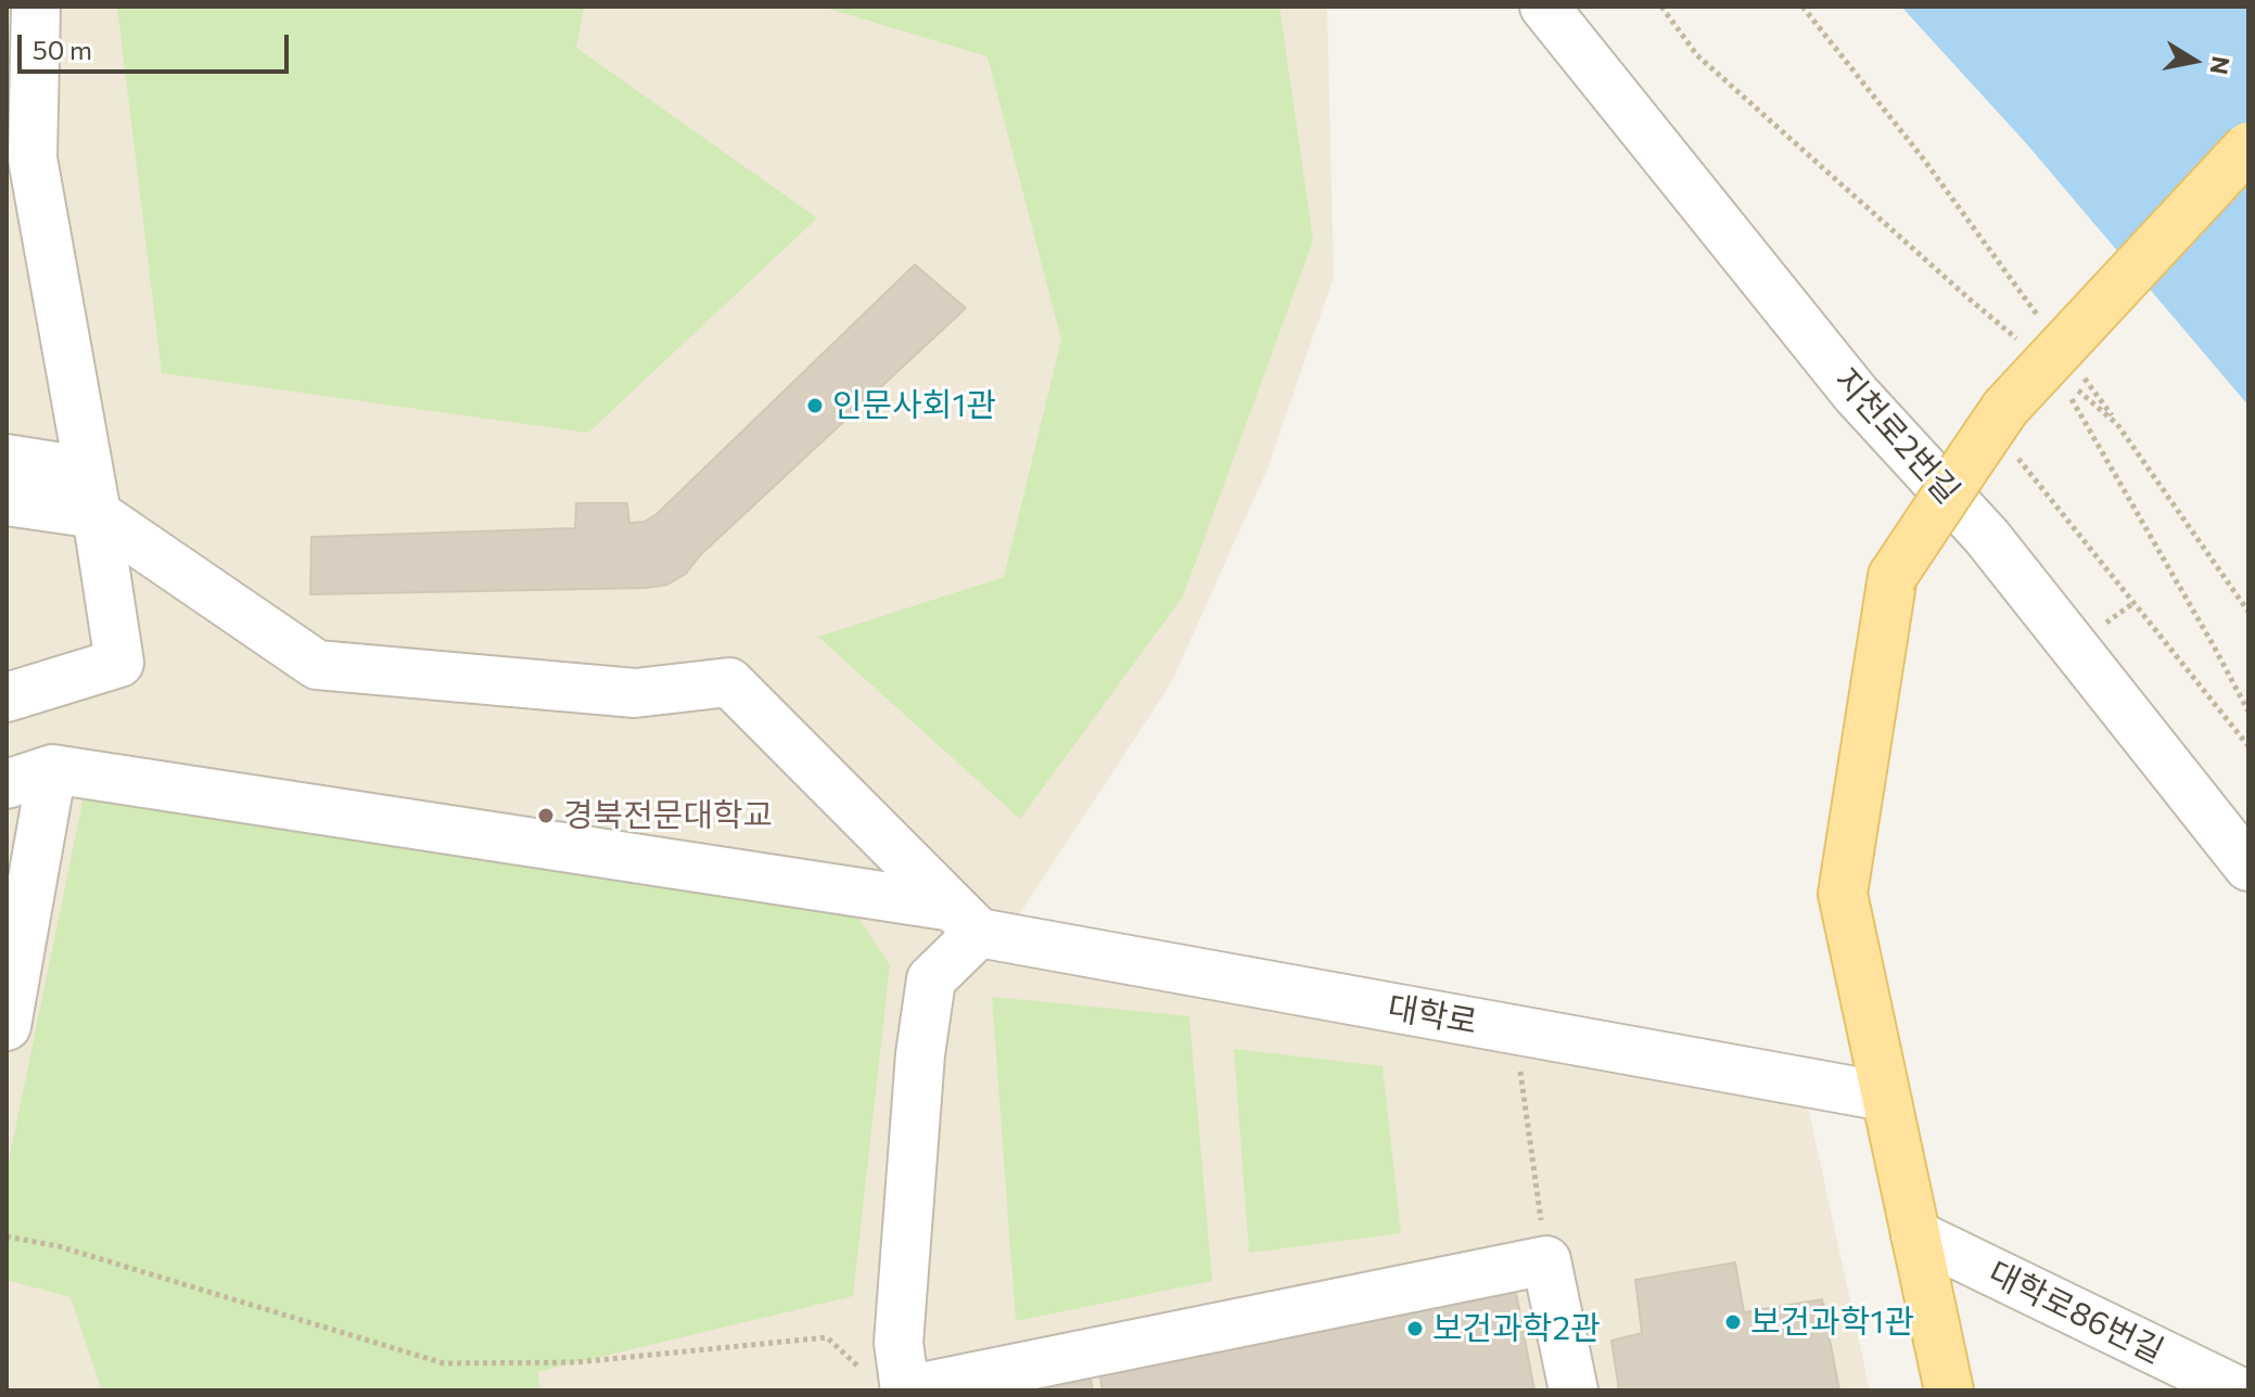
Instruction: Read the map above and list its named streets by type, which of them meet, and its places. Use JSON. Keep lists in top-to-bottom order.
{
  "streets": {
    "street": ["지천로2번길", "대학로", "대학로86번길"]
  },
  "places": [
    "인문사회1관",
    "경북전문대학교",
    "보건과학1관",
    "보건과학2관"
  ],
  "scale_bar": "50 m",
  "north": "right"
}
